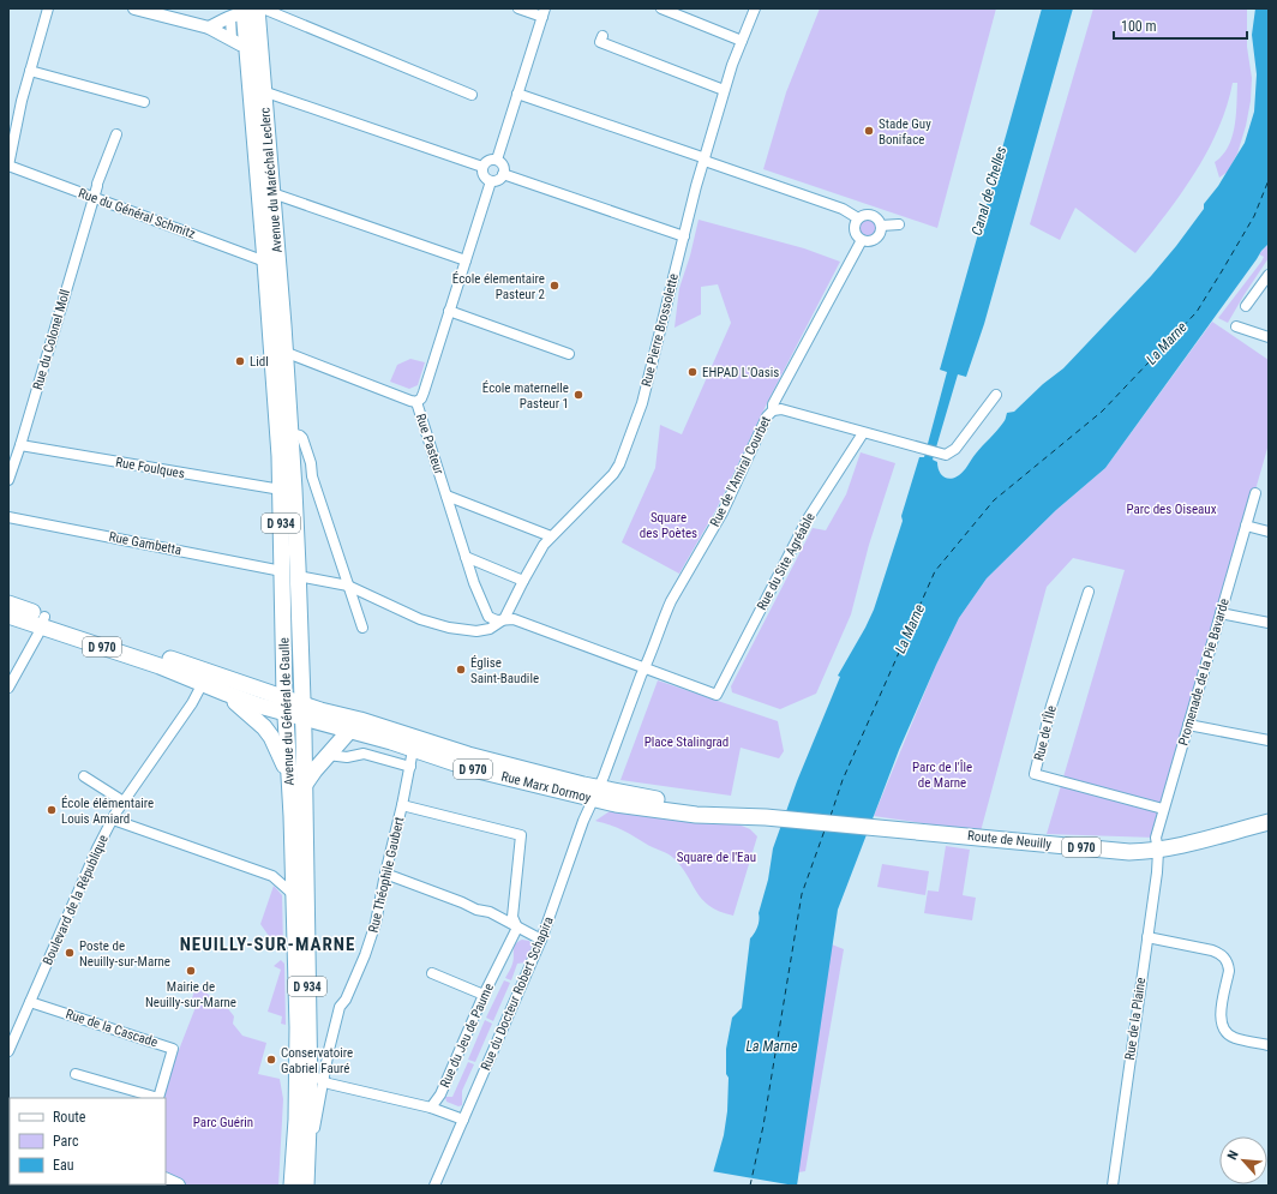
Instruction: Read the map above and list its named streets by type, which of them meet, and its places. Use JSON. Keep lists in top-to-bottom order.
{
  "streets": {
    "main road": [
      "Avenue du Maréchal Leclerc",
      "D 934",
      "D 970",
      "Avenue du Général de Gaulle",
      "Rue Marx Dormoy",
      "Route de Neuilly"
    ],
    "street": [
      "Rue du Général Schmitz",
      "Rue Pierre Brossolette",
      "Rue du Colonel Moll",
      "Rue Pasteur",
      "Rue Foulques",
      "Rue de l'Amiral Courbet",
      "Rue Gambetta",
      "Rue du Site Agréable",
      "Promenade de la Pie Bavarde",
      "Rue de l'Île",
      "Rue Théophile Gaubert",
      "Boulevard de la République",
      "Rue du Docteur Robert Schapira",
      "Rue de la Plaine",
      "Rue de la Cascade",
      "Rue du Jeu de Paume"
    ]
  },
  "crossings": [
    ["Avenue du Maréchal Leclerc", "Rue du Général Schmitz"],
    ["Avenue du Maréchal Leclerc", "Rue Pasteur"],
    ["Avenue du Maréchal Leclerc", "Avenue du Général de Gaulle"],
    ["Rue du Général Schmitz", "Rue du Colonel Moll"],
    ["Rue Pierre Brossolette", "Rue Pasteur"],
    ["Rue du Colonel Moll", "Rue Foulques"],
    ["Rue Pasteur", "Avenue du Général de Gaulle"],
    ["Rue Foulques", "Avenue du Général de Gaulle"],
    ["Rue de l'Amiral Courbet", "Rue du Site Agréable"],
    ["Rue de l'Amiral Courbet", "Rue Marx Dormoy"],
    ["Rue de l'Amiral Courbet", "Rue du Docteur Robert Schapira"],
    ["Rue Gambetta", "Avenue du Général de Gaulle"],
    ["D 970", "Avenue du Général de Gaulle"],
    ["D 970", "Rue Marx Dormoy"],
    ["D 970", "Boulevard de la République"],
    ["Promenade de la Pie Bavarde", "Rue de l'Île"],
    ["Promenade de la Pie Bavarde", "Route de Neuilly"],
    ["Promenade de la Pie Bavarde", "Rue de la Plaine"],
    ["Avenue du Général de Gaulle", "Rue Marx Dormoy"],
    ["Avenue du Général de Gaulle", "Rue Théophile Gaubert"],
    ["Rue Marx Dormoy", "Route de Neuilly"],
    ["Rue Marx Dormoy", "Rue Théophile Gaubert"],
    ["Rue Marx Dormoy", "Rue du Docteur Robert Schapira"],
    ["Route de Neuilly", "Rue de la Plaine"],
    ["Boulevard de la République", "Rue de la Cascade"]
  ],
  "districts": ["NEUILLY-SUR-MARNE"],
  "water": ["Canal de Chelles", "La Marne"],
  "parks": [
    "Parc des Oiseaux",
    "Square des Poètes",
    "Place Stalingrad",
    "Parc de l'Île de Marne",
    "Square de l'Eau",
    "Parc Guérin"
  ],
  "places": [
    "Stade Guy Boniface",
    "École élementaire Pasteur 2",
    "Lidl",
    "EHPAD L'Oasis",
    "École maternelle Pasteur 1",
    "Église Saint-Baudile",
    "École élémentaire Louis Amiard",
    "Poste de Neuilly-sur-Marne",
    "Mairie de Neuilly-sur-Marne",
    "Conservatoire Gabriel Fauré"
  ],
  "legend": ["Route", "Parc", "Eau"],
  "scale_bar": "100 m",
  "north": "top left"
}
